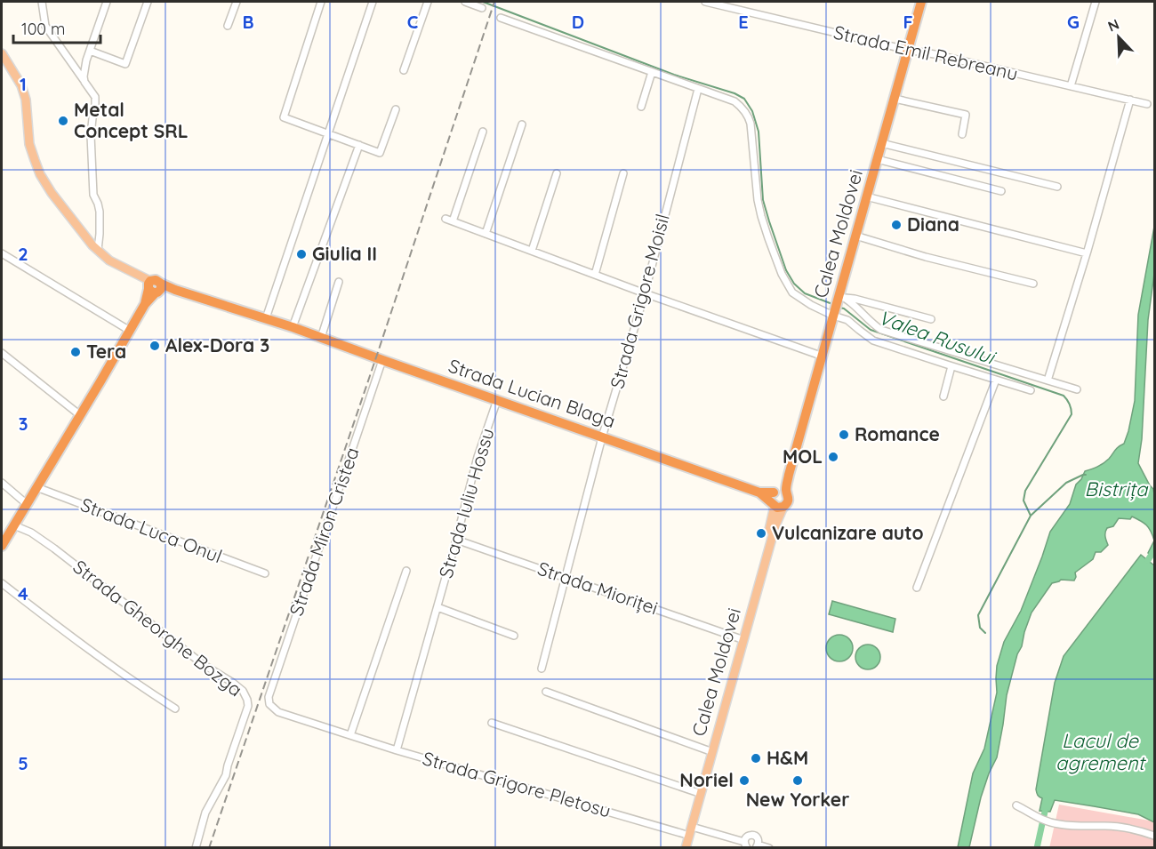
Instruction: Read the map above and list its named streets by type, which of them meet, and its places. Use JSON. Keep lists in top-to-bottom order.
{
  "streets": {
    "highway": ["Calea Moldovei", "Strada Lucian Blaga"],
    "street": [
      "Strada Emil Rebreanu",
      "Strada Grigore Moisil",
      "Strada Iuliu Hossu",
      "Strada Luca Onul",
      "Strada Miron Cristea",
      "Strada Mioriței",
      "Strada Gheorghe Bozga",
      "Strada Grigore Pletosu"
    ]
  },
  "crossings": [
    ["Strada Emil Rebreanu", "Calea Moldovei"],
    ["Calea Moldovei", "Strada Lucian Blaga"],
    ["Calea Moldovei", "Strada Mioriței"],
    ["Calea Moldovei", "Strada Grigore Pletosu"],
    ["Strada Grigore Moisil", "Strada Lucian Blaga"],
    ["Strada Grigore Moisil", "Strada Mioriței"],
    ["Strada Lucian Blaga", "Strada Iuliu Hossu"],
    ["Strada Lucian Blaga", "Strada Miron Cristea"],
    ["Strada Iuliu Hossu", "Strada Mioriței"],
    ["Strada Iuliu Hossu", "Strada Grigore Pletosu"],
    ["Strada Miron Cristea", "Strada Grigore Pletosu"]
  ],
  "water": ["Valea Rusului", "Bistrița", "Lacul de agrement"],
  "places": [
    "Metal Concept SRL",
    "Diana",
    "Giulia II",
    "Alex-Dora 3",
    "Tera",
    "Romance",
    "MOL",
    "Vulcanizare auto",
    "H&M",
    "Noriel",
    "New Yorker"
  ],
  "scale_bar": "100 m",
  "north": "top left",
  "grid": {
    "columns": [
      "B",
      "C",
      "D",
      "E",
      "F",
      "G"
    ],
    "rows": [
      "1",
      "2",
      "3",
      "4",
      "5"
    ]
  }
}
